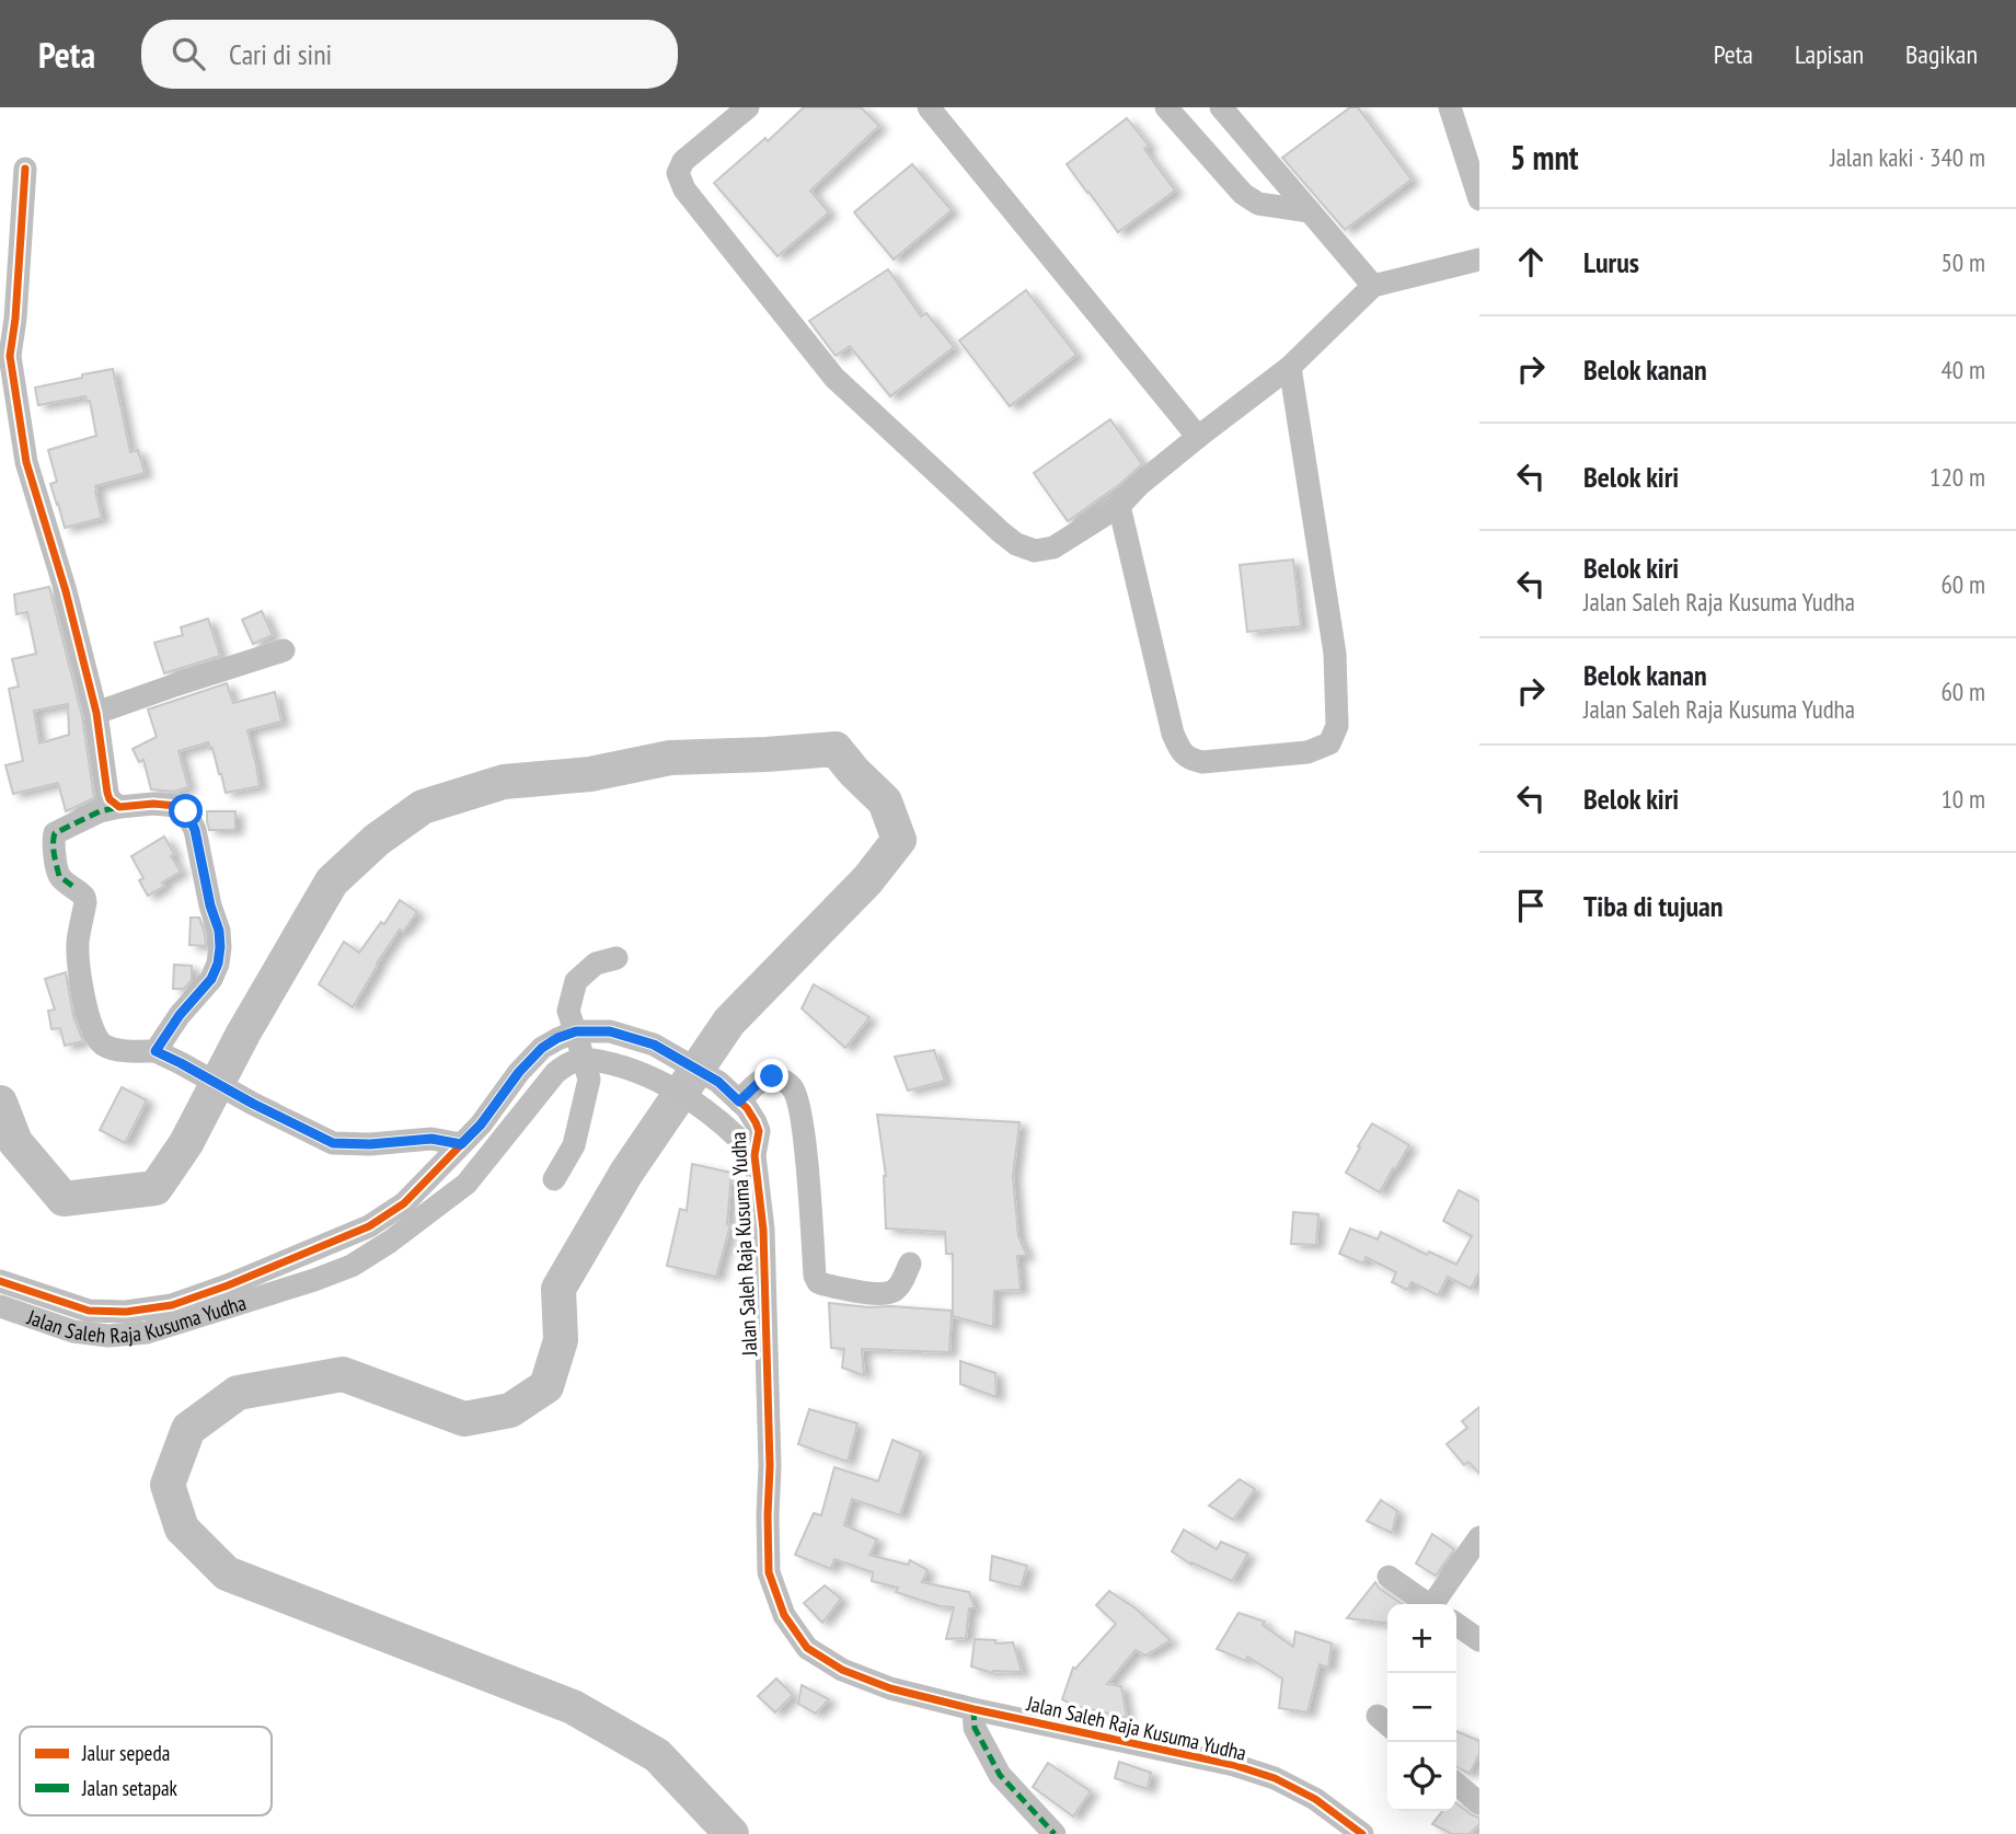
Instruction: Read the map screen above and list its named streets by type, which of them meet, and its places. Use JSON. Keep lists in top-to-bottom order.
{
  "streets": {
    "street": ["Jalan Saleh Raja Kusuma Yudha"]
  },
  "legend": ["Jalur sepeda", "Jalan setapak"],
  "page": {
    "header": "Peta",
    "search": "Cari di sini",
    "nav": ["Peta", "Lapisan", "Bagikan"],
    "heading": ["5 mnt", "Jalan kaki · 340 m"],
    "list": [
      ["Lurus", "50 m"],
      ["Belok kanan", "40 m"],
      ["Belok kiri", "120 m"],
      ["Belok kiri", "Jalan Saleh Raja Kusuma Yudha", "60 m"],
      ["Belok kanan", "Jalan Saleh Raja Kusuma Yudha", "60 m"],
      ["Belok kiri", "10 m"],
      "Tiba di tujuan"
    ],
    "map_buttons": ["+", "−"]
  }
}
